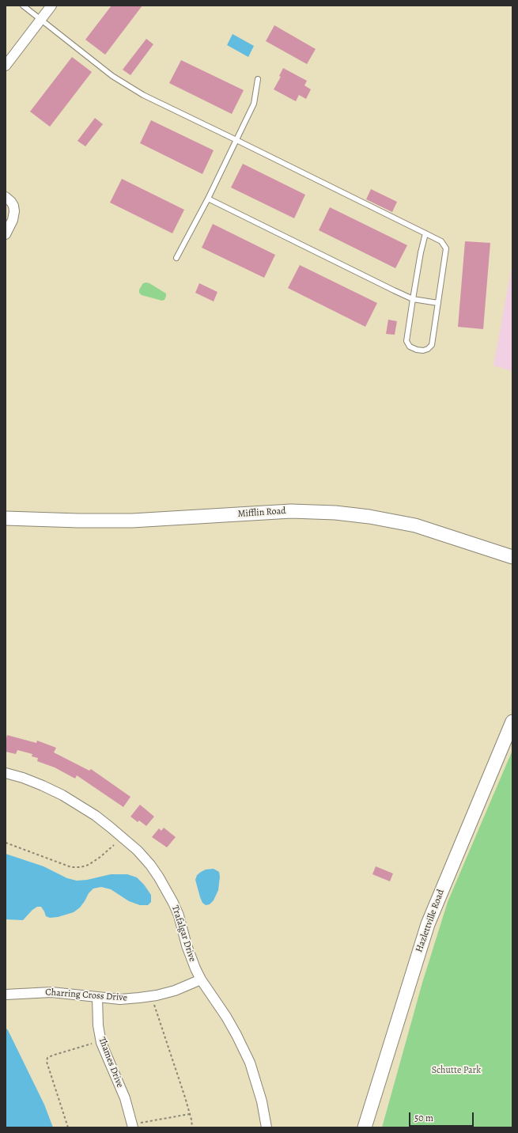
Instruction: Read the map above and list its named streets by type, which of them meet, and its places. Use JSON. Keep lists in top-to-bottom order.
{
  "streets": {
    "main road": ["Mifflin Road", "Hazlettville Road"],
    "street": ["Trafalgar Drive", "Charring Cross Drive", "Thames Drive"]
  },
  "crossings": [
    ["Trafalgar Drive", "Charring Cross Drive"],
    ["Charring Cross Drive", "Thames Drive"]
  ],
  "parks": ["Schutte Park"],
  "scale_bar": "50 m"
}
